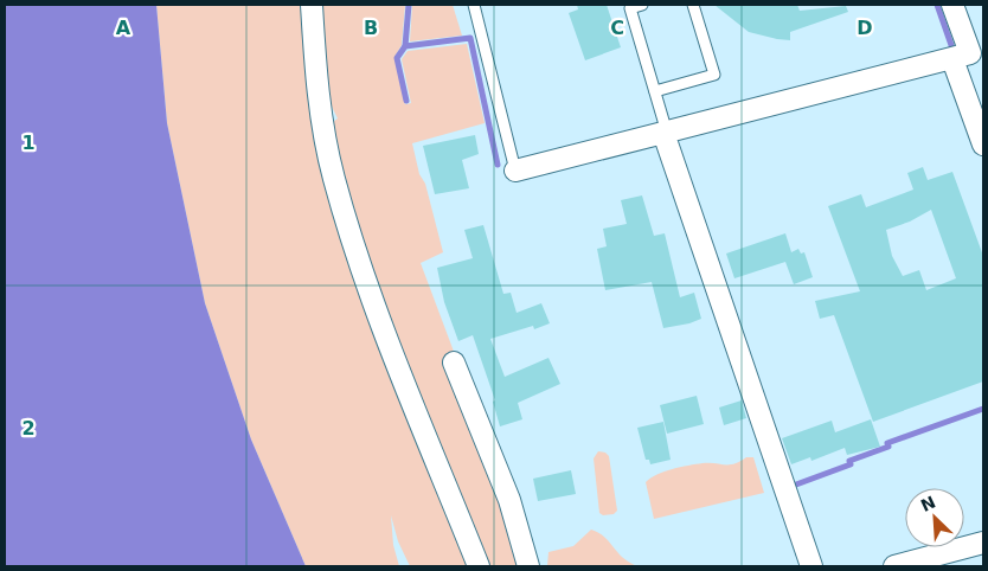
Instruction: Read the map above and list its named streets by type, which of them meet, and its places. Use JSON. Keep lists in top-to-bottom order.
{
  "north": "top left",
  "grid": {
    "columns": [
      "A",
      "B",
      "C",
      "D"
    ],
    "rows": ["1", "2"]
  }
}
